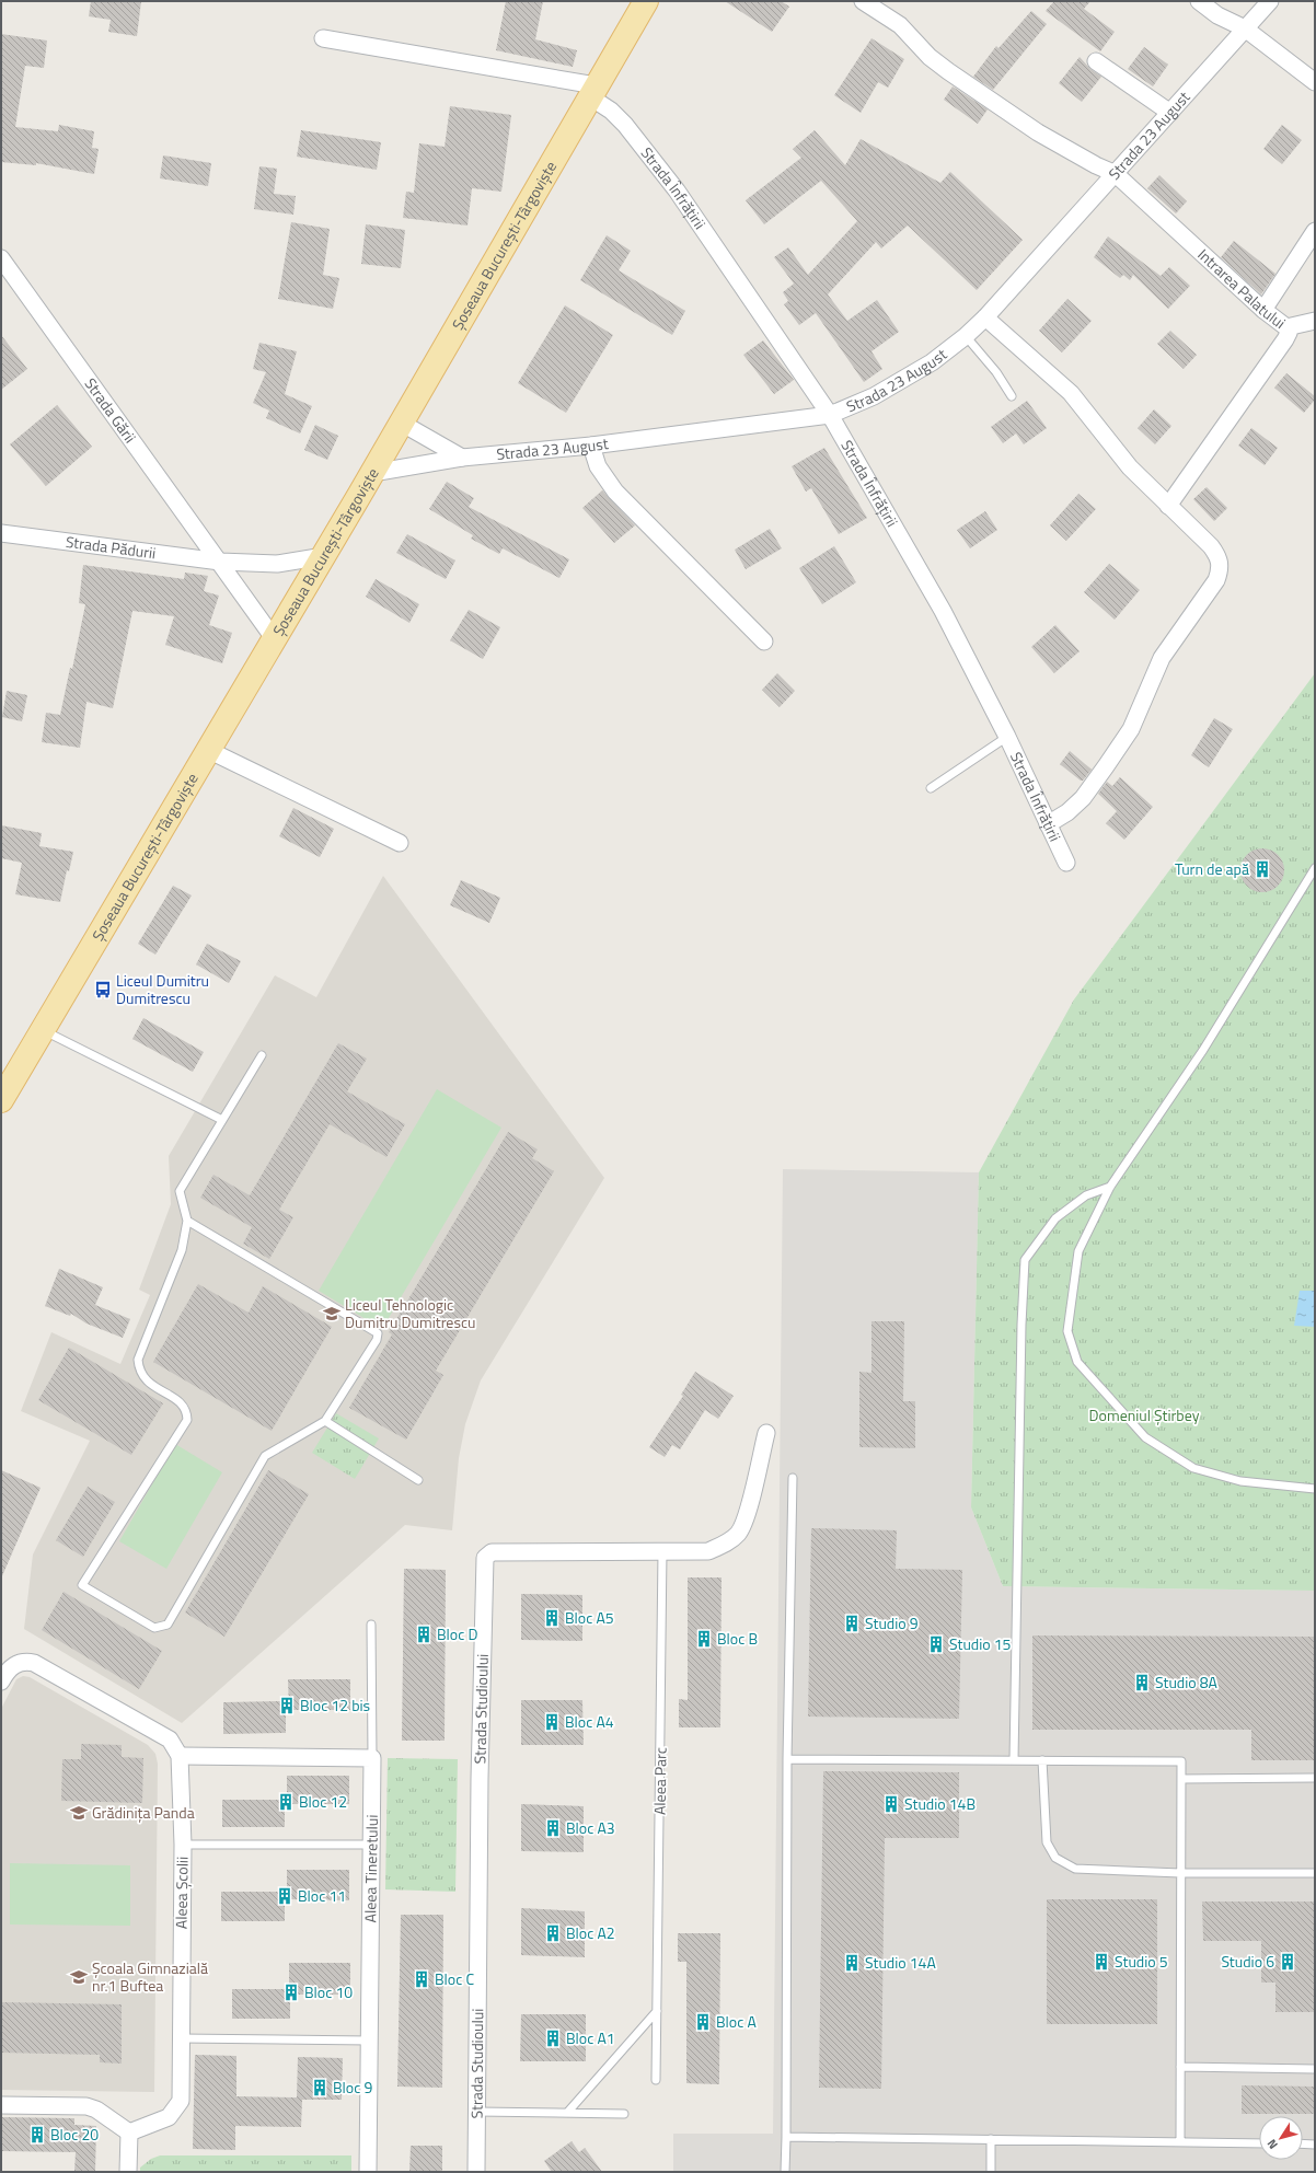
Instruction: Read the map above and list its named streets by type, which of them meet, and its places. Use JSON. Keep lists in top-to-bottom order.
{
  "streets": {
    "main road": ["Șoseaua București-Târgoviște"],
    "street": [
      "Strada 23 August",
      "Strada Înfrățirii",
      "Intrarea Palatului",
      "Strada Gării",
      "Strada Pădurii",
      "Strada Studioului",
      "Aleea Tineretului",
      "Aleea Școlii"
    ],
    "lane": ["Aleea Parc"]
  },
  "crossings": [
    ["Strada 23 August", "Strada Înfrățirii"],
    ["Strada 23 August", "Șoseaua București-Târgoviște"],
    ["Strada 23 August", "Intrarea Palatului"],
    ["Strada Înfrățirii", "Șoseaua București-Târgoviște"],
    ["Șoseaua București-Târgoviște", "Strada Gării"],
    ["Șoseaua București-Târgoviște", "Strada Pădurii"],
    ["Strada Gării", "Strada Pădurii"],
    ["Strada Studioului", "Aleea Parc"]
  ],
  "parks": ["Domeniul Știrbey"],
  "places": {
    "building": [
      "Turn de apă",
      "Bloc A5",
      "Studio 9",
      "Bloc D",
      "Bloc B",
      "Studio 15",
      "Studio 8A",
      "Bloc 12 bis",
      "Bloc A4",
      "Bloc 12",
      "Studio 14B",
      "Bloc A3",
      "Bloc 11",
      "Bloc A2",
      "Studio 5",
      "Studio 6",
      "Studio 14A",
      "Bloc C",
      "Bloc 10",
      "Bloc A",
      "Bloc A1",
      "Bloc 9",
      "Bloc 20"
    ],
    "bus stop": ["Liceul Dumitru Dumitrescu"],
    "school or university": ["Liceul Tehnologic Dumitru Dumitrescu", "Grădiniţa Panda", "Școala Gimnazială nr.1 Buftea"]
  },
  "north": "bottom left"
}
